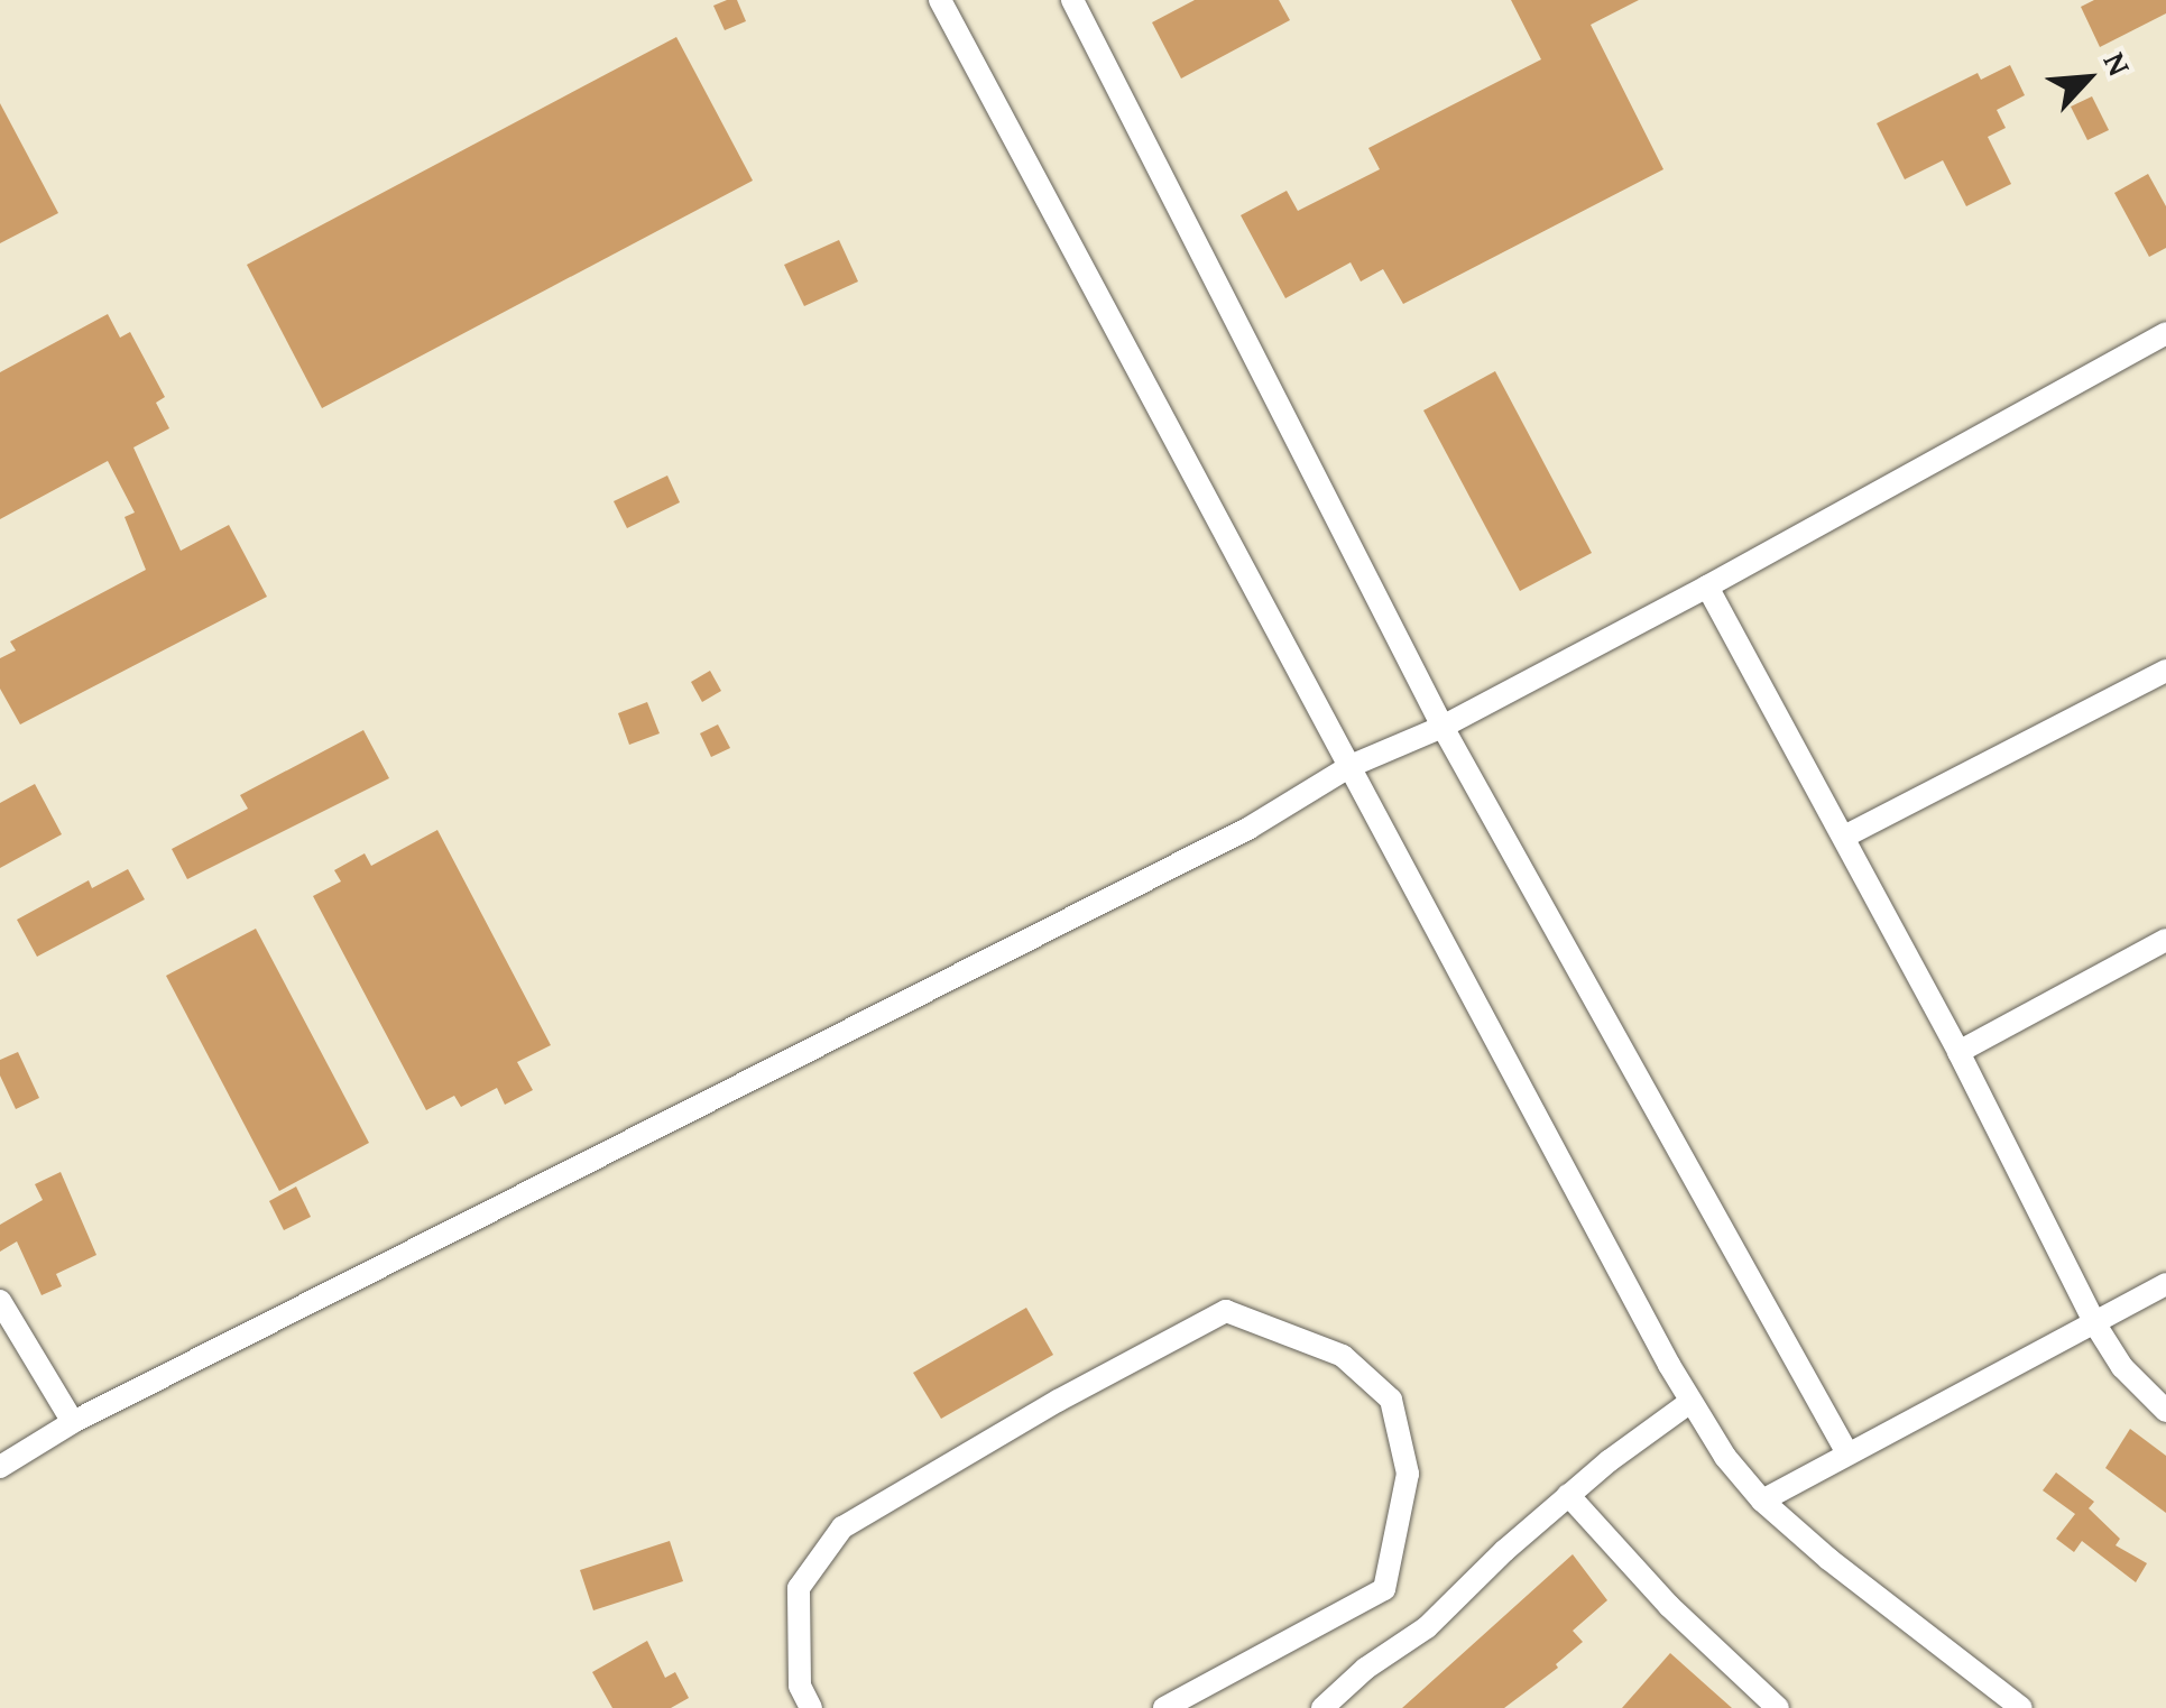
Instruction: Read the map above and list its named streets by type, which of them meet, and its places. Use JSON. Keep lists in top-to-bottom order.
{
  "north": "top right"
}
